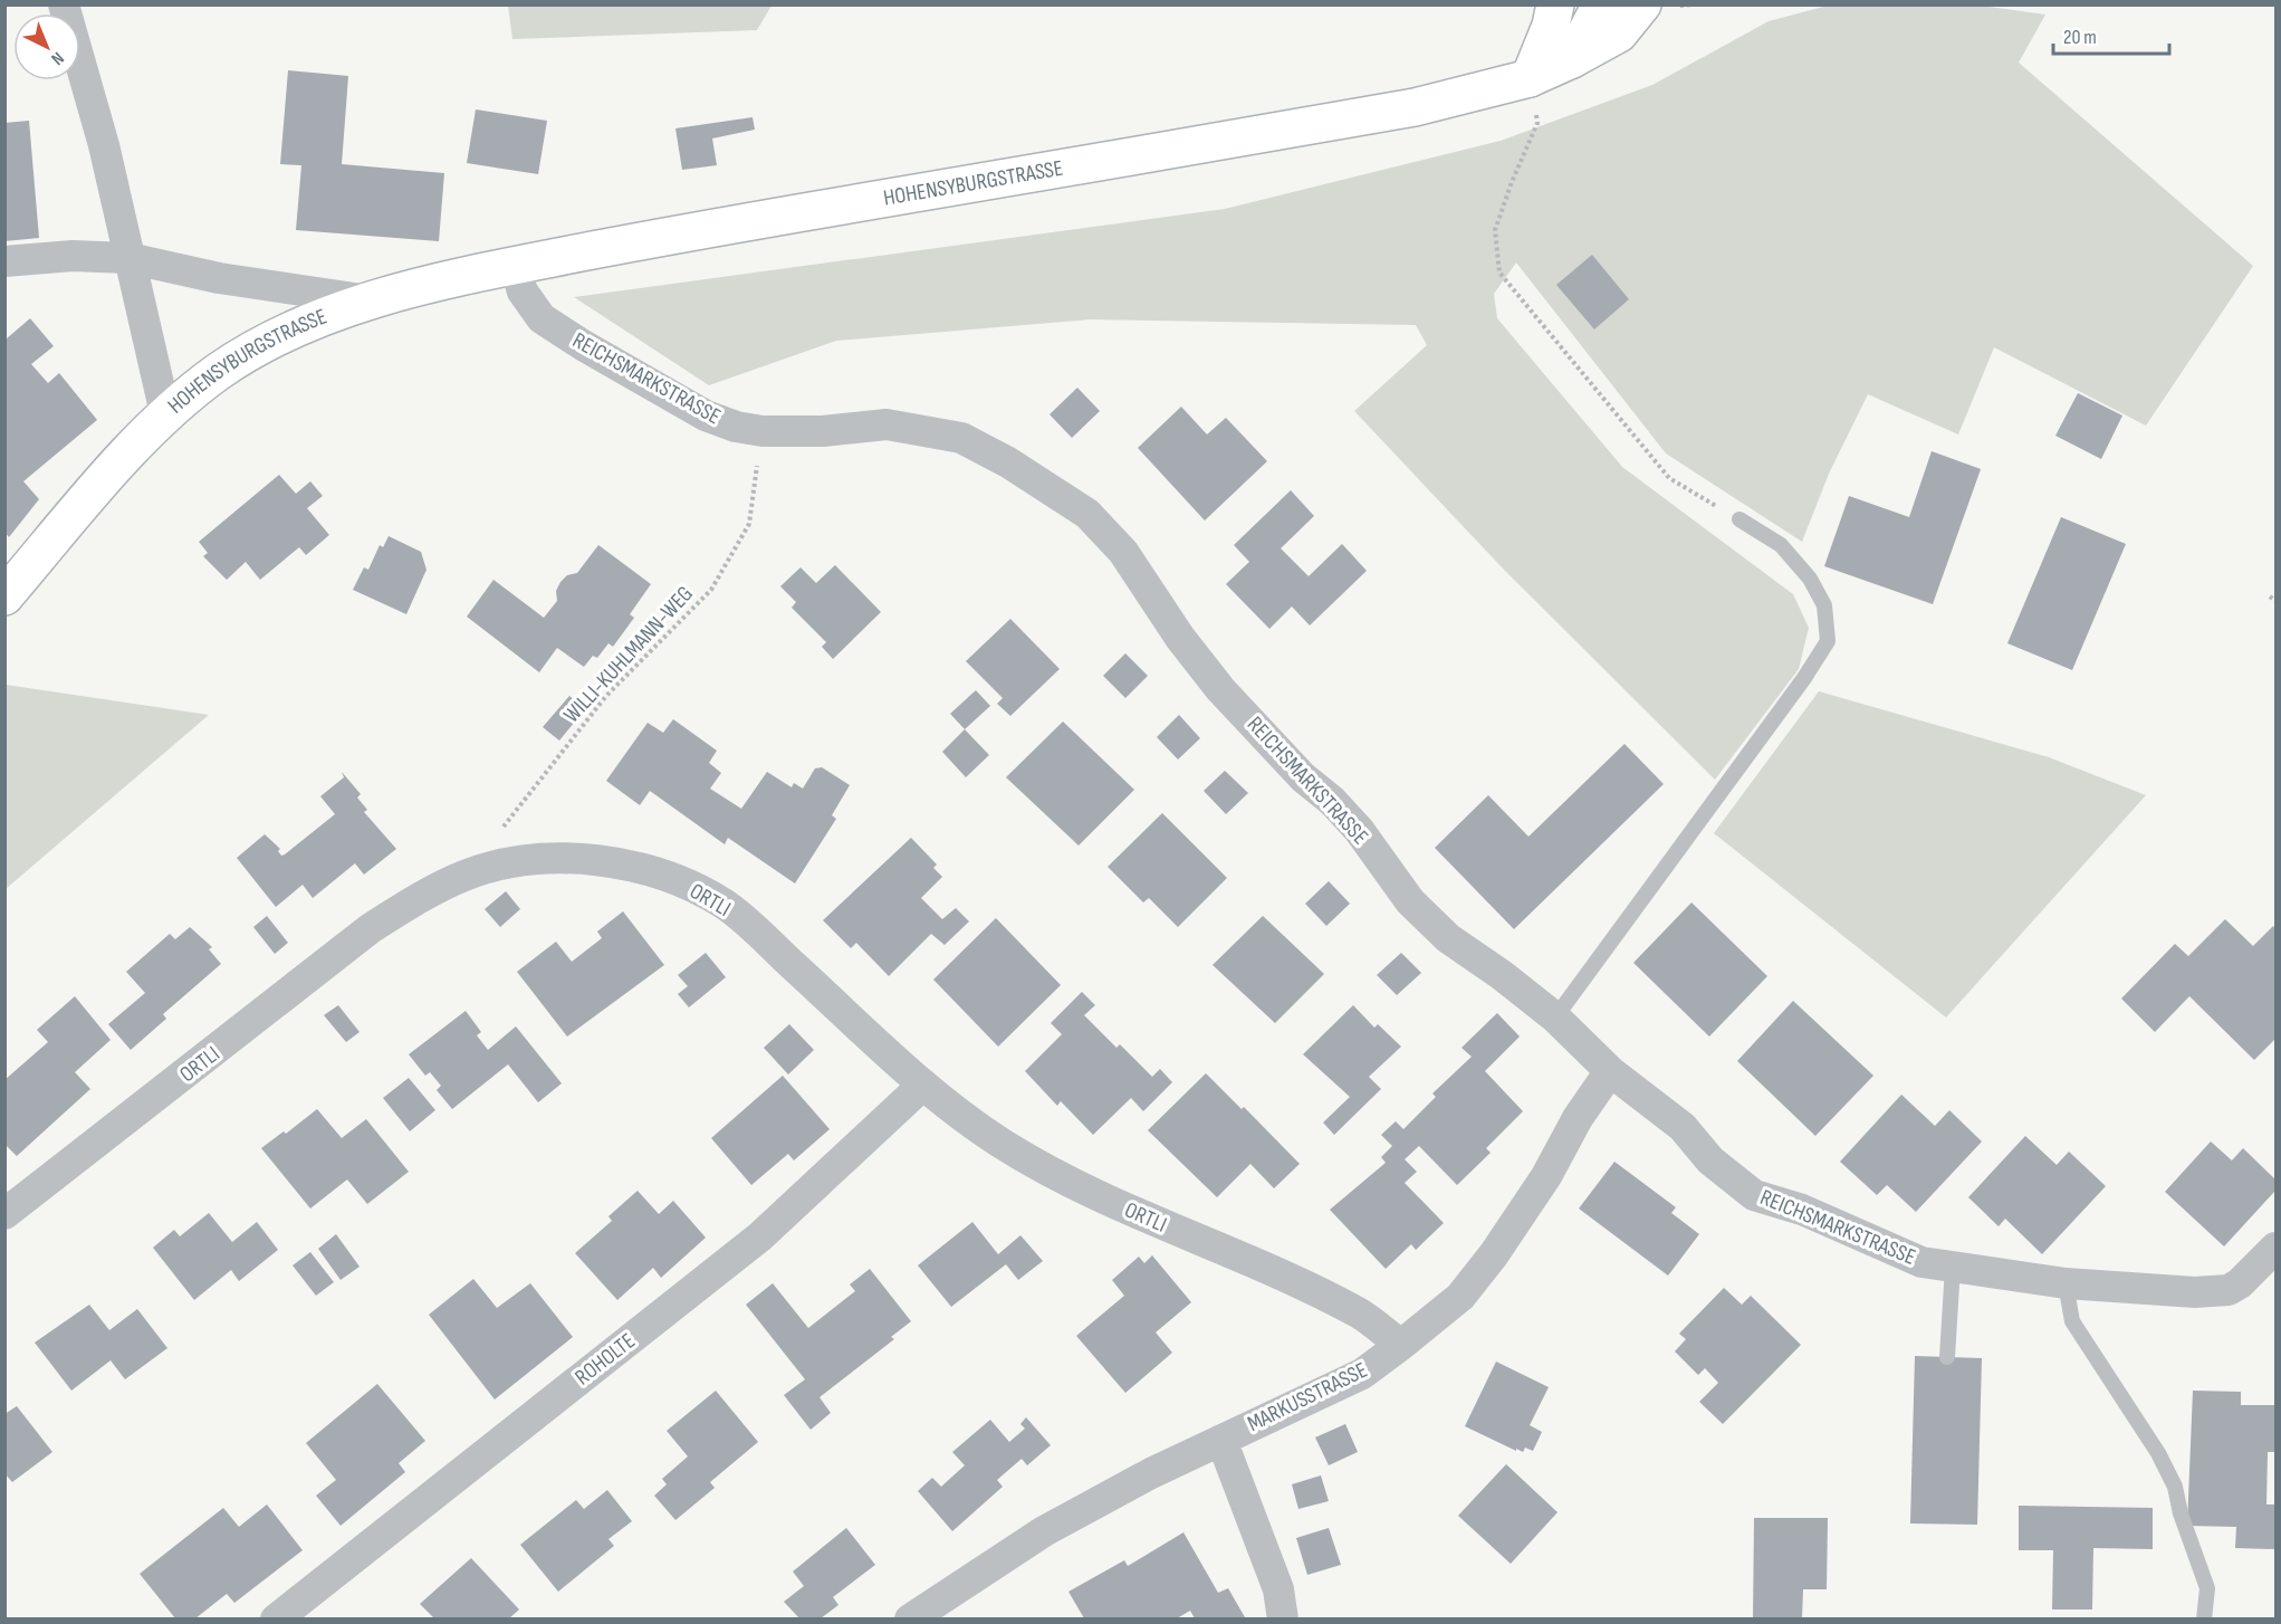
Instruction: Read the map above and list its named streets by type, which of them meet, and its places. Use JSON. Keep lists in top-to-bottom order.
{
  "streets": {
    "street": [
      "HOHENSYBURGSTRASSE",
      "REICHSMARKSTRASSE",
      "ORTLI",
      "ROHOLTE",
      "MARKUSSTRASSE"
    ],
    "path": ["WILLI-KUHLMANN-WEG"]
  },
  "crossings": [
    ["HOHENSYBURGSTRASSE", "REICHSMARKSTRASSE"],
    ["REICHSMARKSTRASSE", "WILLI-KUHLMANN-WEG"],
    ["REICHSMARKSTRASSE", "MARKUSSTRASSE"],
    ["WILLI-KUHLMANN-WEG", "ORTLI"],
    ["ORTLI", "ROHOLTE"],
    ["ORTLI", "MARKUSSTRASSE"]
  ],
  "scale_bar": "20 m",
  "north": "bottom right"
}
